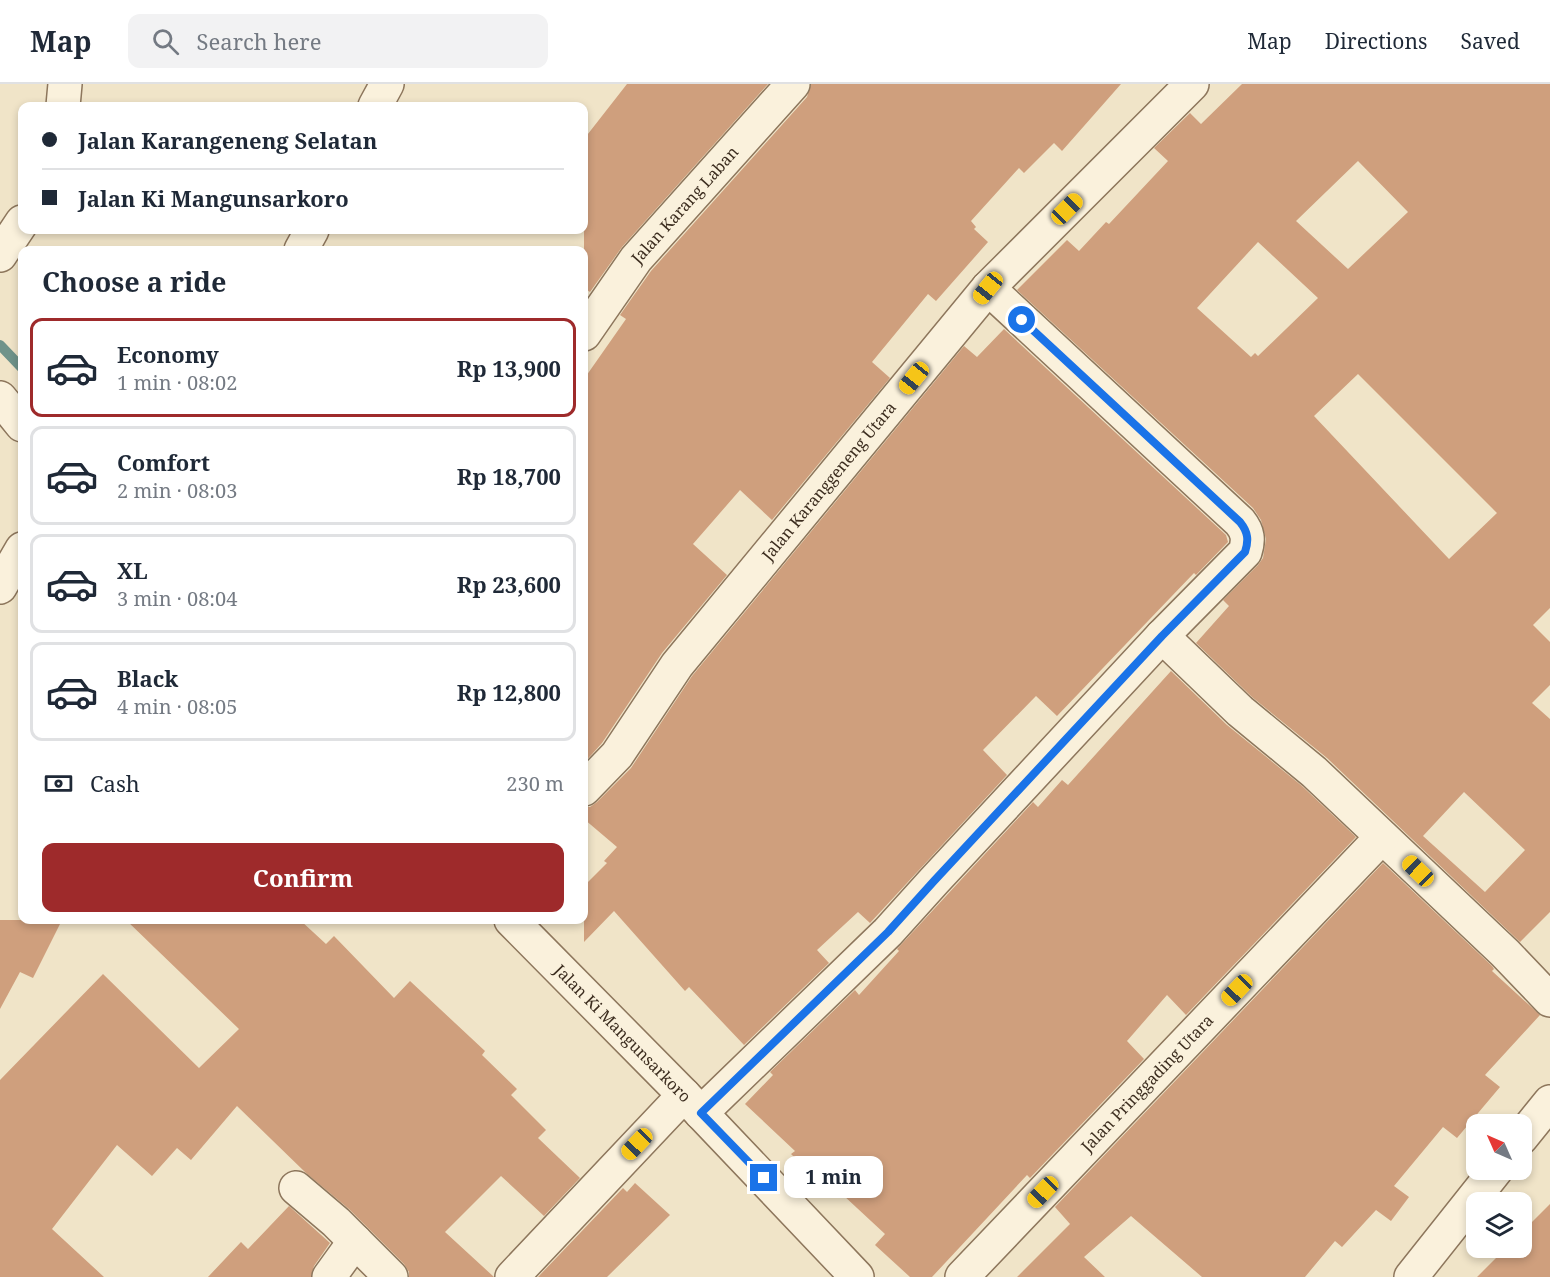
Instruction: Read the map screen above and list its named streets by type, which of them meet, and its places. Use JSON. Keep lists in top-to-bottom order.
{
  "streets": {
    "street": [
      "Jalan Karang Laban",
      "Jalan Karanggeneng Utara",
      "Jalan Ki Mangunsarkoro",
      "Jalan Pringgading Utara"
    ]
  },
  "north": "top left",
  "page": {
    "header": "Map",
    "search": "Search here",
    "nav": ["Map", "Directions", "Saved"],
    "banner": ["Jalan Karangeneng Selatan", "Jalan Ki Mangunsarkoro"],
    "heading": "Choose a ride",
    "list": [
      {
        "name": "Economy",
        "note": "1 min · 08:02",
        "value": "Rp 13,900"
      },
      {
        "name": "Comfort",
        "note": "2 min · 08:03",
        "value": "Rp 18,700"
      },
      {
        "name": "XL",
        "note": "3 min · 08:04",
        "value": "Rp 23,600"
      },
      {
        "name": "Black",
        "note": "4 min · 08:05",
        "value": "Rp 12,800"
      }
    ],
    "pay": ["Cash", "230 m"],
    "buttons": "Confirm",
    "bubble": "1 min"
  }
}
